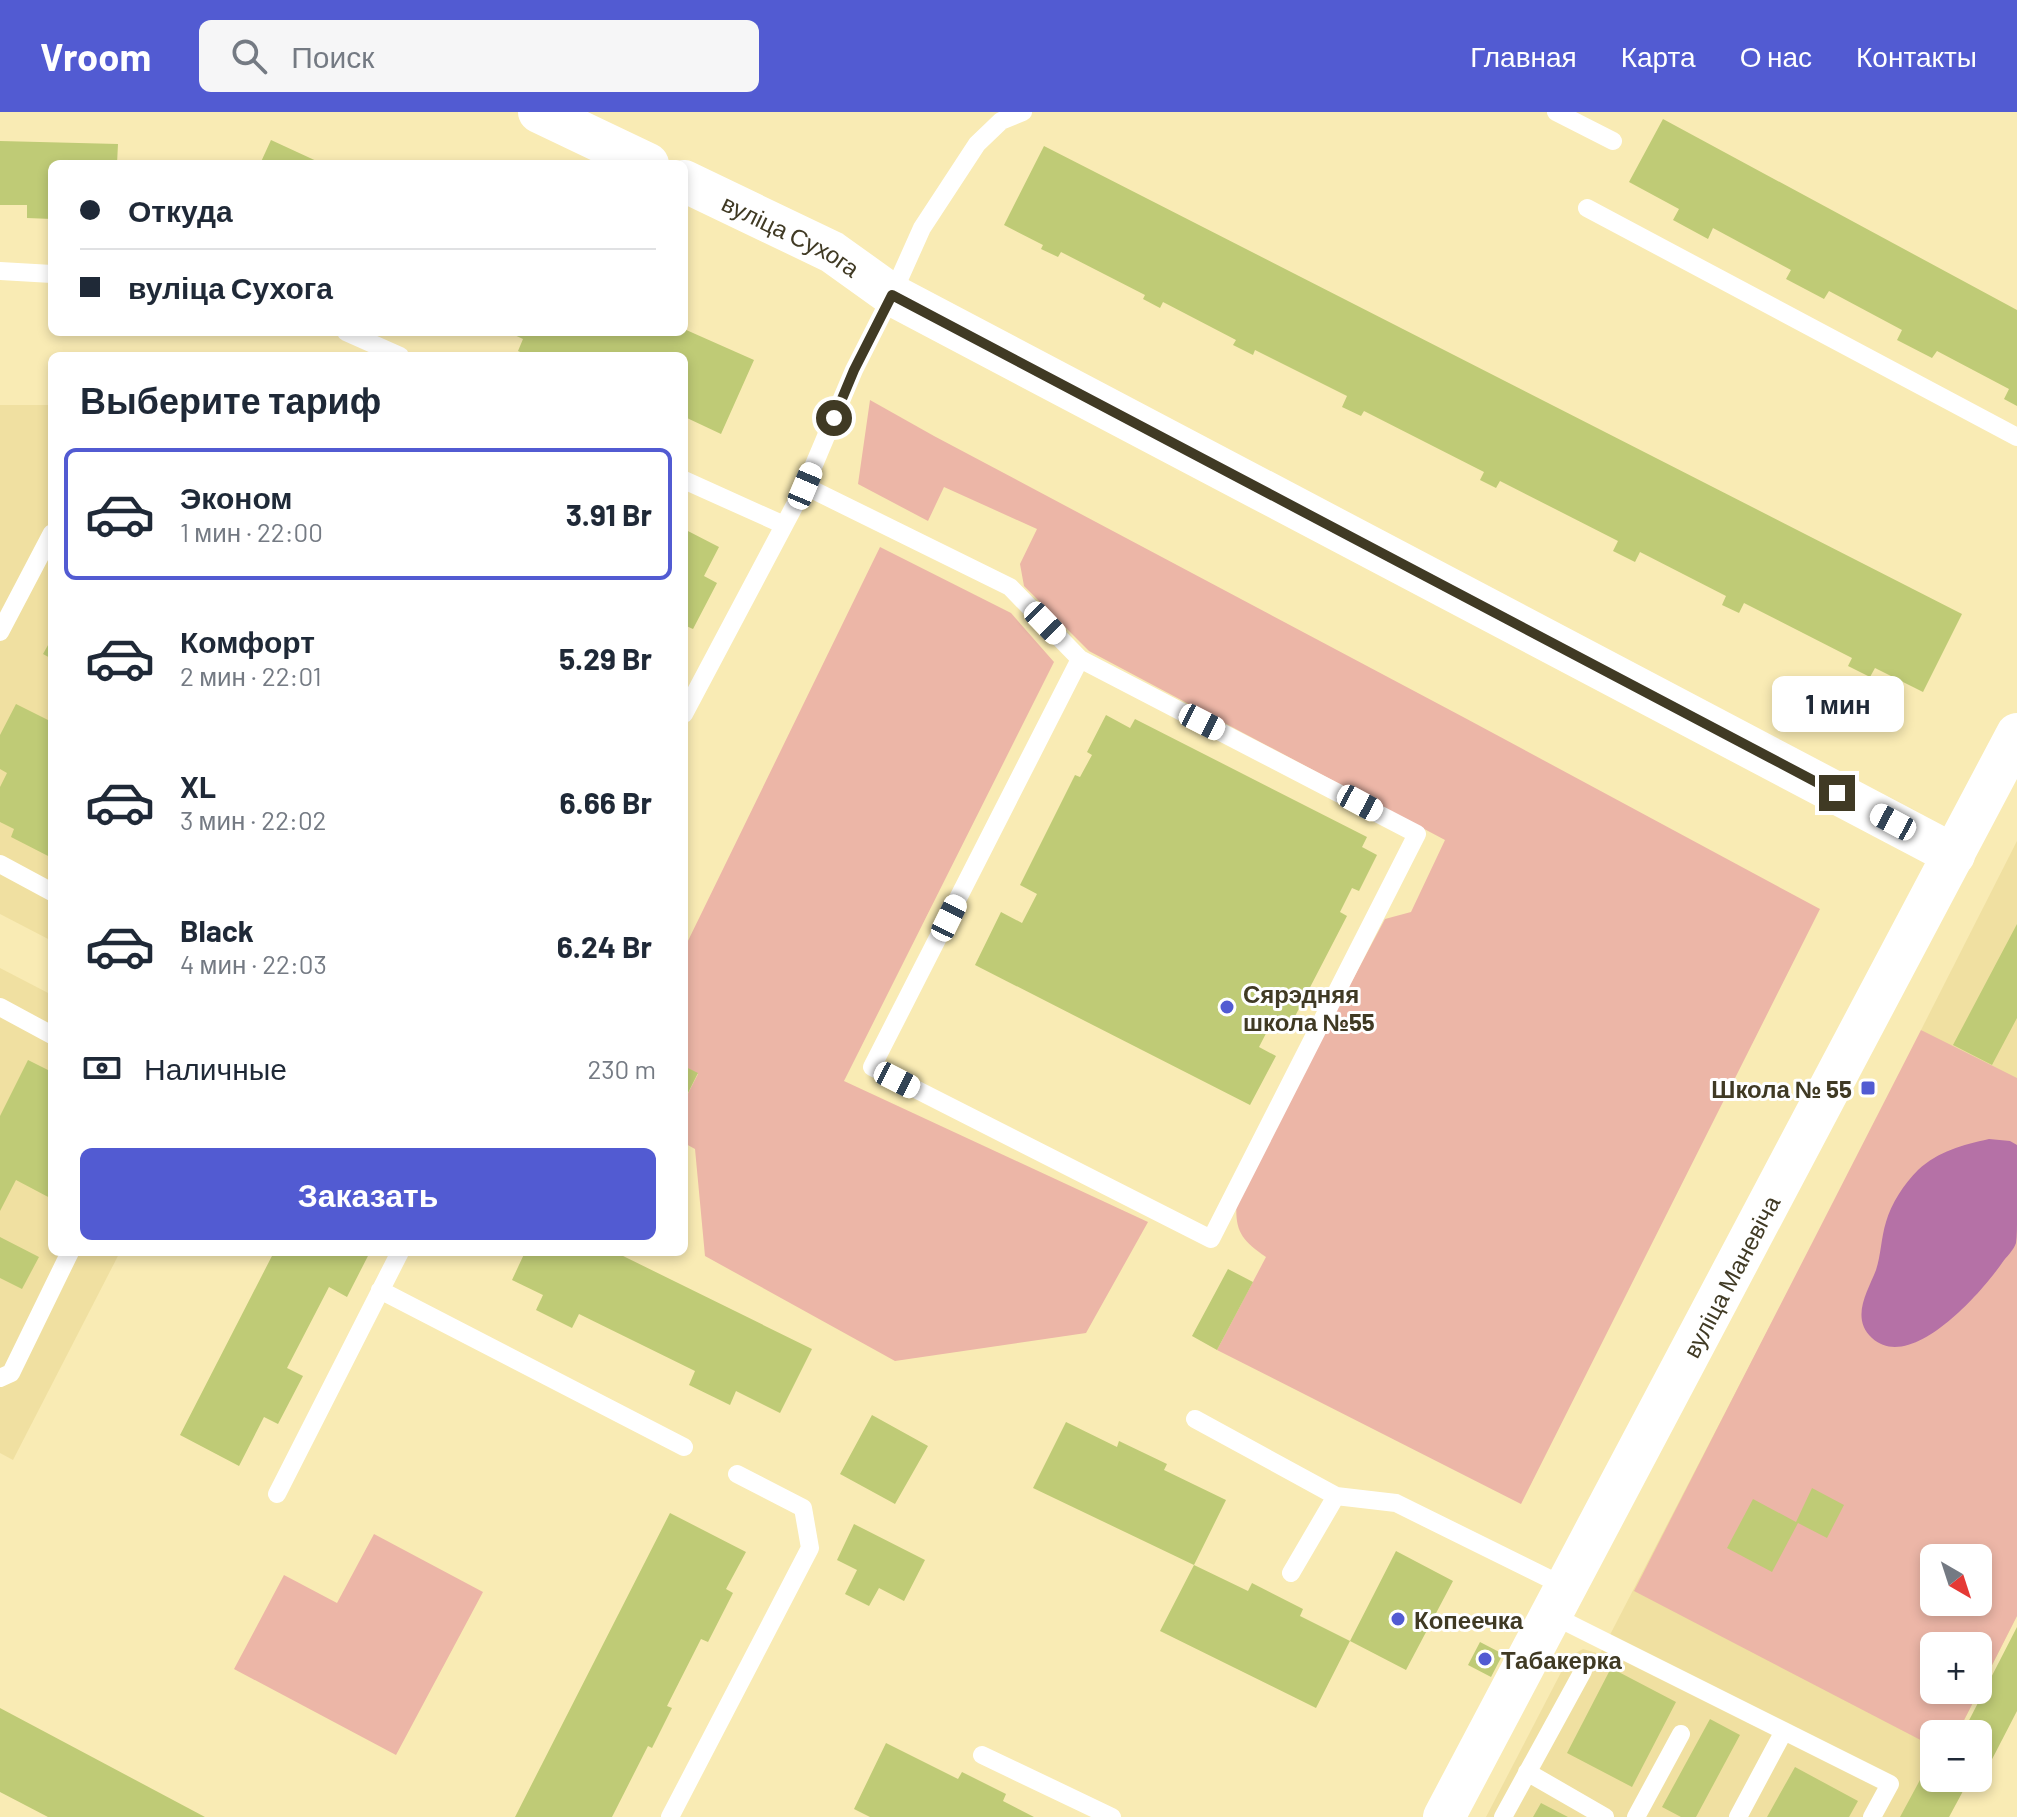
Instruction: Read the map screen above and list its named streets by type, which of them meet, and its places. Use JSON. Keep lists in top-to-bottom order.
{
  "streets": {
    "street": ["вуліца Сухога", "вуліца Маневіча"]
  },
  "crossings": [
    ["вуліца Сухога", "вуліца Маневіча"]
  ],
  "places": {
    "other": ["Сярэдняя школа №55", "Копеечка", "Табакерка"],
    "transit": ["Школа № 55"]
  },
  "north": "bottom right",
  "page": {
    "header": "Vroom",
    "search": "Поиск",
    "nav": [
      "Главная",
      "Карта",
      "О нас",
      "Контакты"
    ],
    "banner": ["Откуда", "вуліца Сухога"],
    "heading": "Выберите тариф",
    "list": [
      {
        "name": "Эконом",
        "note": "1 мин · 22:00",
        "value": "3.91 Br"
      },
      {
        "name": "Комфорт",
        "note": "2 мин · 22:01",
        "value": "5.29 Br"
      },
      {
        "name": "XL",
        "note": "3 мин · 22:02",
        "value": "6.66 Br"
      },
      {
        "name": "Black",
        "note": "4 мин · 22:03",
        "value": "6.24 Br"
      }
    ],
    "bubble": "1 мин",
    "pay": ["Наличные", "230 m"],
    "buttons": "Заказать",
    "map_buttons": ["+", "−"]
  }
}
